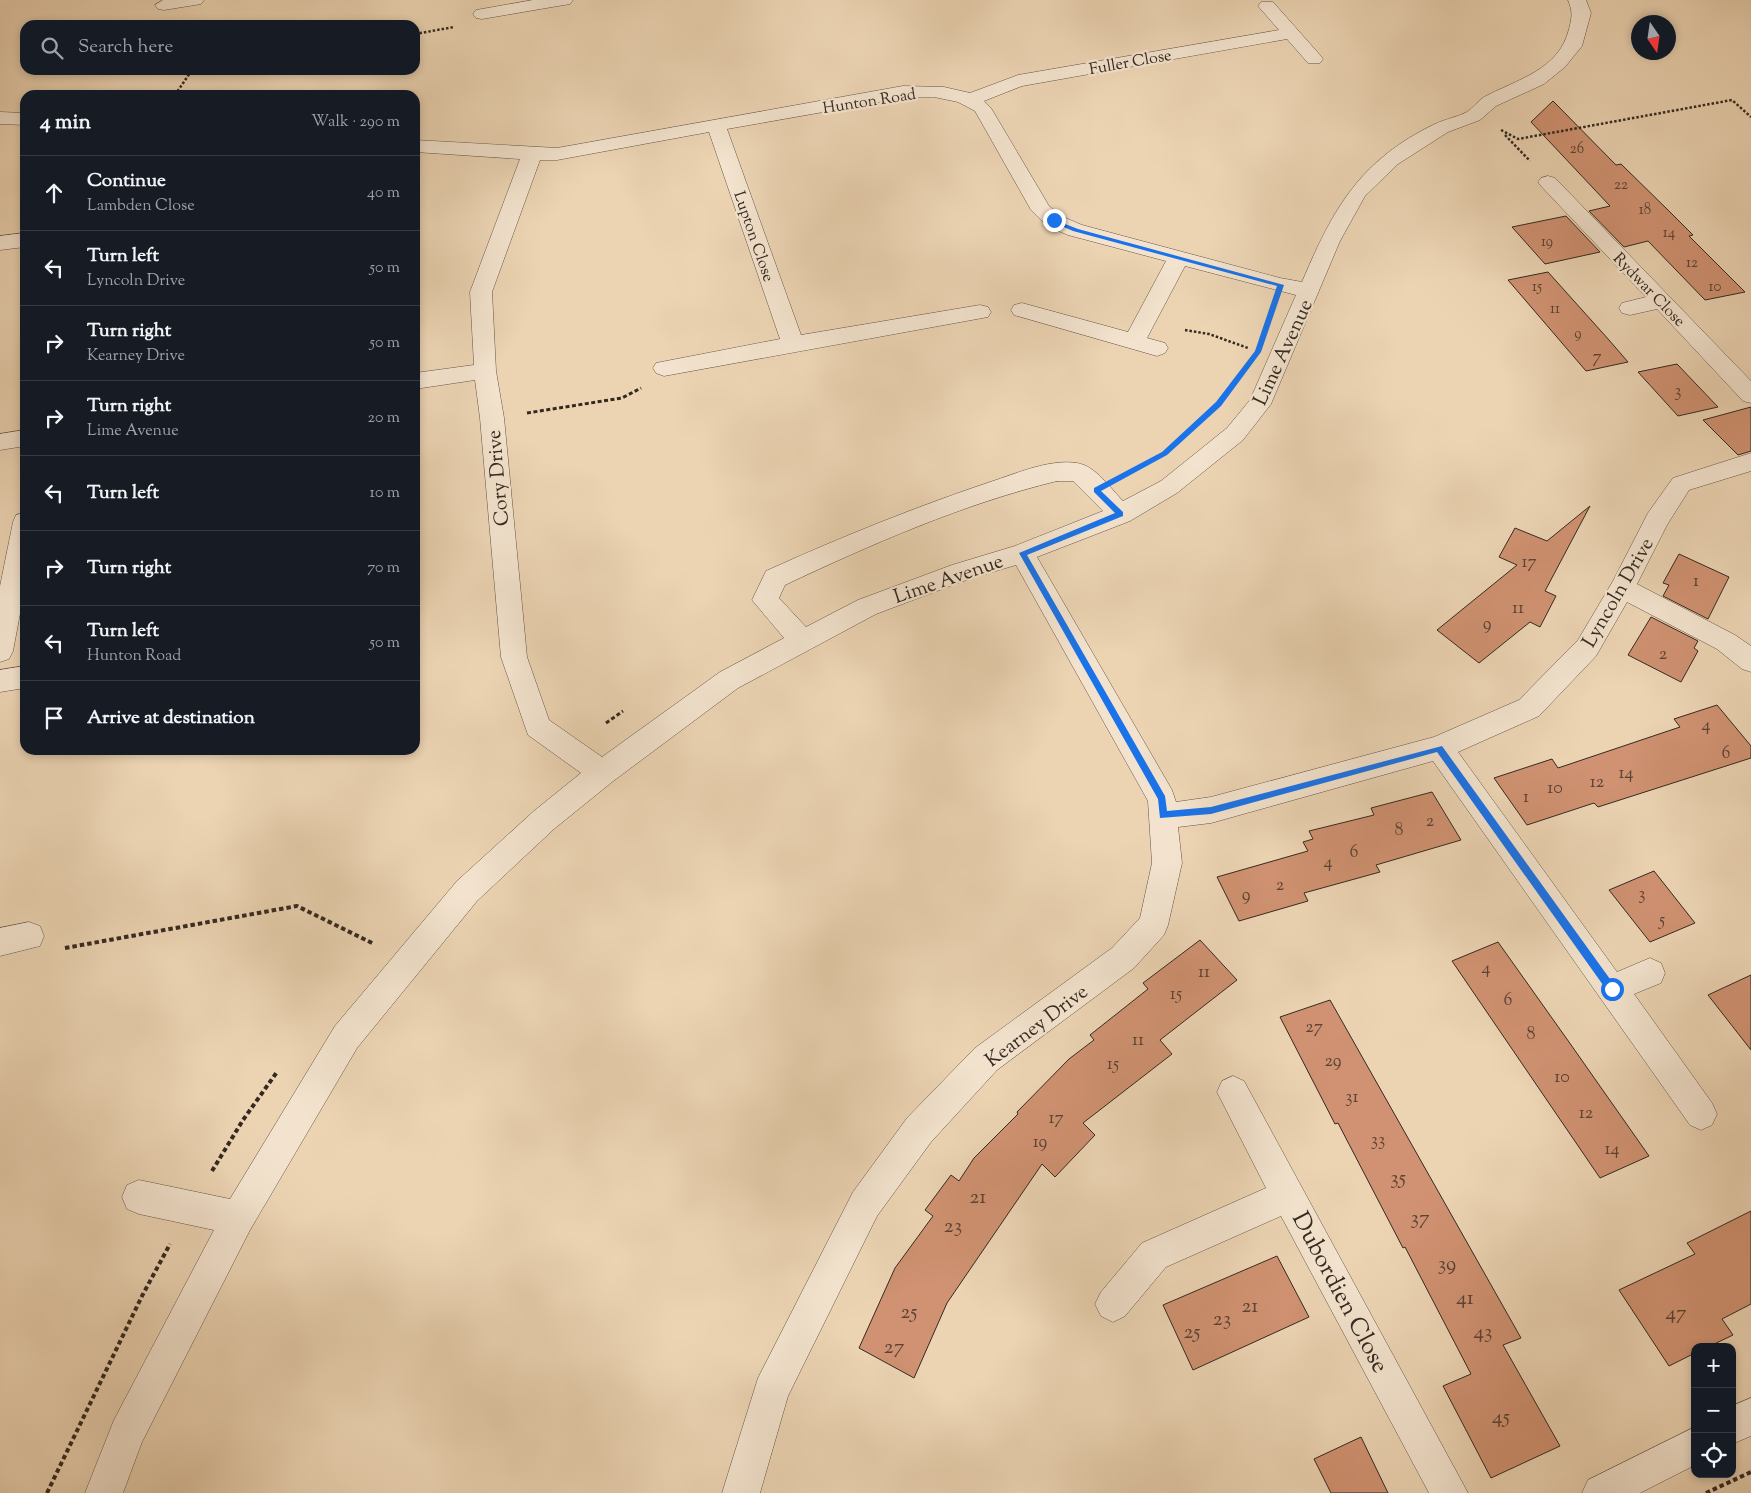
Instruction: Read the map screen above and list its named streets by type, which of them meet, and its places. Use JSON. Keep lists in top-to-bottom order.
{
  "streets": {
    "street": [
      "Fuller Close",
      "Hunton Road",
      "Lupton Close",
      "Rydwar Close",
      "Lime Avenue",
      "Cory Drive",
      "Lyncoln Drive",
      "Kearney Drive",
      "Dubordien Close"
    ]
  },
  "crossings": [
    ["Fuller Close", "Hunton Road"],
    ["Hunton Road", "Lupton Close"],
    ["Hunton Road", "Cory Drive"],
    ["Lime Avenue", "Cory Drive"],
    ["Lime Avenue", "Kearney Drive"],
    ["Lyncoln Drive", "Kearney Drive"]
  ],
  "house_numbers": [
    "26",
    "22",
    "18",
    "14",
    "19",
    "12",
    "15",
    "10",
    "11",
    "9",
    "7",
    "3",
    "17",
    "1",
    "11",
    "9",
    "2",
    "4",
    "6",
    "14",
    "12",
    "10",
    "1",
    "2",
    "8",
    "6",
    "4",
    "2",
    "3",
    "9",
    "5",
    "4",
    "11",
    "15",
    "6",
    "27",
    "8",
    "11",
    "29",
    "15",
    "10",
    "31",
    "12",
    "17",
    "33",
    "19",
    "14",
    "35",
    "21",
    "37",
    "23",
    "39",
    "41",
    "21",
    "25",
    "47",
    "23",
    "25",
    "43",
    "27",
    "45"
  ],
  "north": "bottom",
  "page": {
    "search": "Search here",
    "heading": ["4 min", "Walk · 290 m"],
    "list": [
      ["Continue", "Lambden Close", "40 m"],
      ["Turn left", "Lyncoln Drive", "50 m"],
      ["Turn right", "Kearney Drive", "50 m"],
      ["Turn right", "Lime Avenue", "20 m"],
      ["Turn left", "10 m"],
      ["Turn right", "70 m"],
      ["Turn left", "Hunton Road", "50 m"],
      "Arrive at destination"
    ],
    "map_buttons": ["+", "−"]
  }
}
